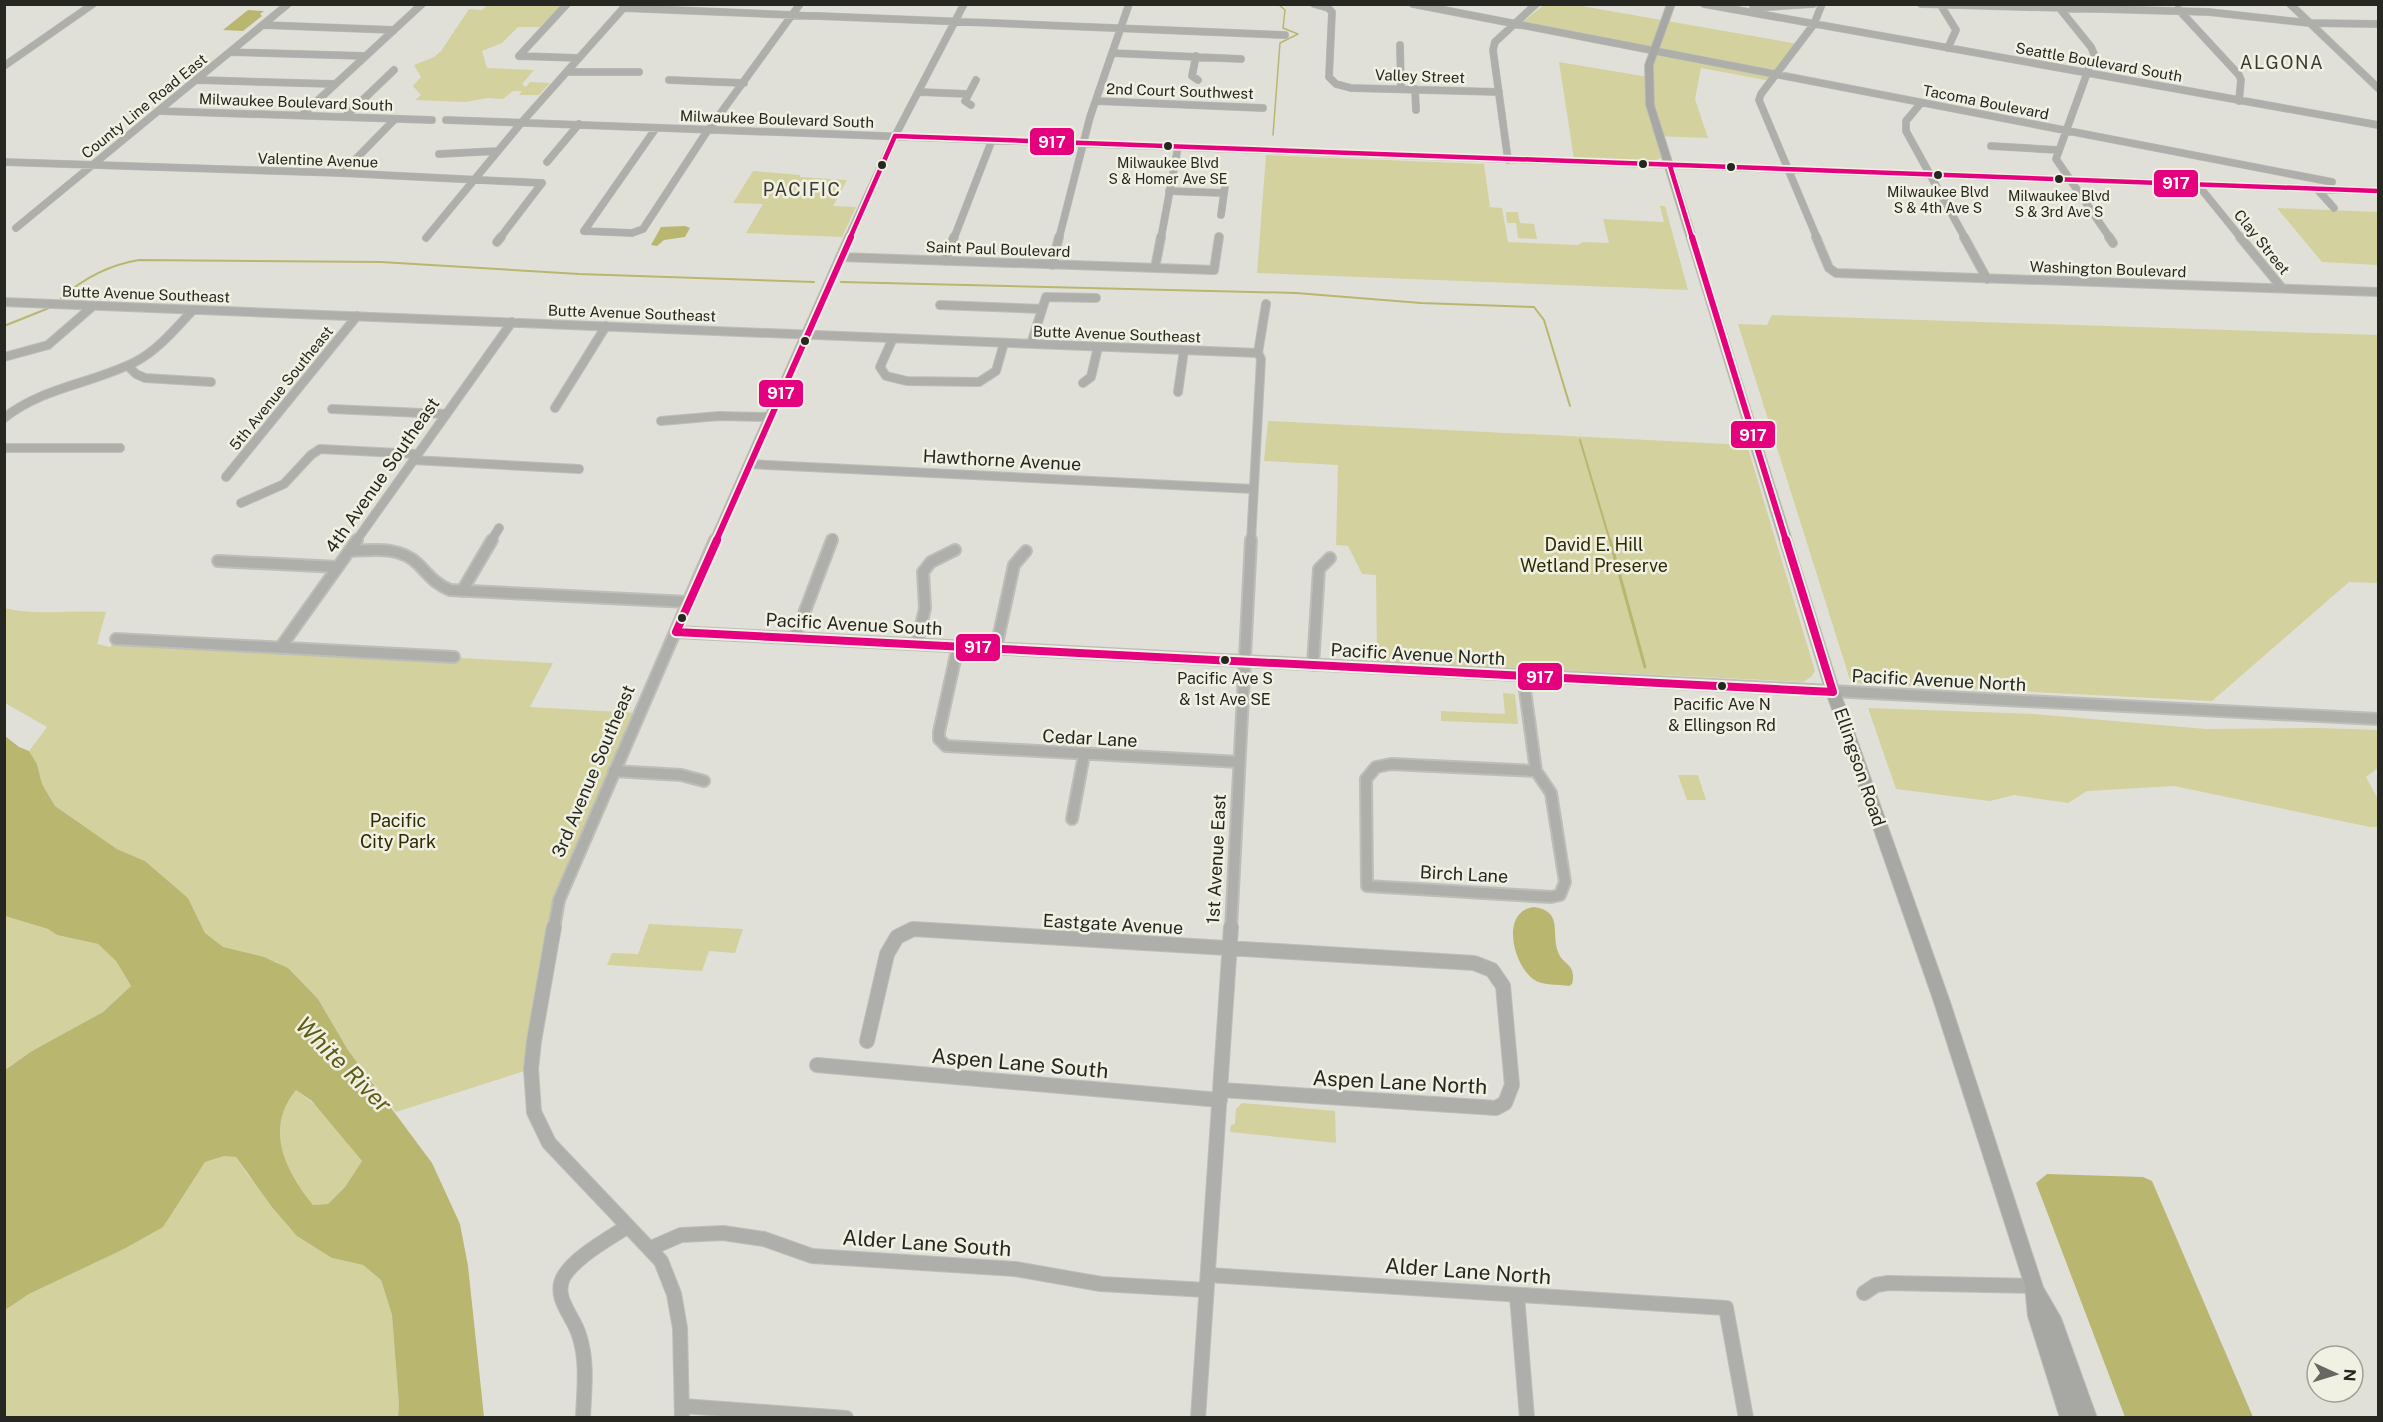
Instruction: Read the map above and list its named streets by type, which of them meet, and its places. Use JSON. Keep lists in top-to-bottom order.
{
  "streets": {
    "main road": ["Ellingson Road"],
    "street": [
      "Seattle Boulevard South",
      "Valley Street",
      "2nd Court Southwest",
      "Milwaukee Boulevard South",
      "Tacoma Boulevard",
      "County Line Road East",
      "Valentine Avenue",
      "Clay Street",
      "Saint Paul Boulevard",
      "Washington Boulevard",
      "Butte Avenue Southeast",
      "5th Avenue Southeast",
      "Hawthorne Avenue",
      "4th Avenue Southeast",
      "Pacific Avenue South",
      "Pacific Avenue North",
      "Cedar Lane",
      "3rd Avenue Southeast",
      "1st Avenue East",
      "Birch Lane",
      "Eastgate Avenue",
      "Aspen Lane South",
      "Aspen Lane North",
      "Alder Lane South",
      "Alder Lane North"
    ]
  },
  "crossings": [
    ["Milwaukee Boulevard South", "County Line Road East"],
    ["Milwaukee Boulevard South", "Washington Boulevard"],
    ["Milwaukee Boulevard South", "Ellingson Road"],
    ["Milwaukee Boulevard South", "3rd Avenue Southeast"],
    ["Tacoma Boulevard", "Ellingson Road"],
    ["County Line Road East", "Valentine Avenue"],
    ["Clay Street", "Washington Boulevard"],
    ["Saint Paul Boulevard", "3rd Avenue Southeast"],
    ["Butte Avenue Southeast", "5th Avenue Southeast"],
    ["Butte Avenue Southeast", "4th Avenue Southeast"],
    ["Butte Avenue Southeast", "3rd Avenue Southeast"],
    ["Butte Avenue Southeast", "1st Avenue East"],
    ["Hawthorne Avenue", "3rd Avenue Southeast"],
    ["Hawthorne Avenue", "1st Avenue East"],
    ["Pacific Avenue South", "Pacific Avenue North"],
    ["Pacific Avenue South", "Cedar Lane"],
    ["Pacific Avenue South", "3rd Avenue Southeast"],
    ["Pacific Avenue South", "1st Avenue East"],
    ["Pacific Avenue North", "Ellingson Road"],
    ["Pacific Avenue North", "1st Avenue East"],
    ["Cedar Lane", "1st Avenue East"],
    ["3rd Avenue Southeast", "Alder Lane South"],
    ["1st Avenue East", "Eastgate Avenue"],
    ["1st Avenue East", "Aspen Lane South"],
    ["1st Avenue East", "Aspen Lane North"],
    ["1st Avenue East", "Alder Lane South"],
    ["1st Avenue East", "Alder Lane North"],
    ["Eastgate Avenue", "Aspen Lane North"],
    ["Aspen Lane South", "Aspen Lane North"]
  ],
  "districts": ["ALGONA", "PACIFIC"],
  "water": ["White River"],
  "parks": ["David E. Hill Wetland Preserve", "Pacific City Park"],
  "places": [
    "Milwaukee Blvd S & Homer Ave SE",
    "Milwaukee Blvd S & 4th Ave S",
    "Milwaukee Blvd S & 3rd Ave S",
    "Pacific Ave S & 1st Ave SE",
    "Pacific Ave N & Ellingson Rd"
  ],
  "lines": ["transit line 917"],
  "north": "right"
}
